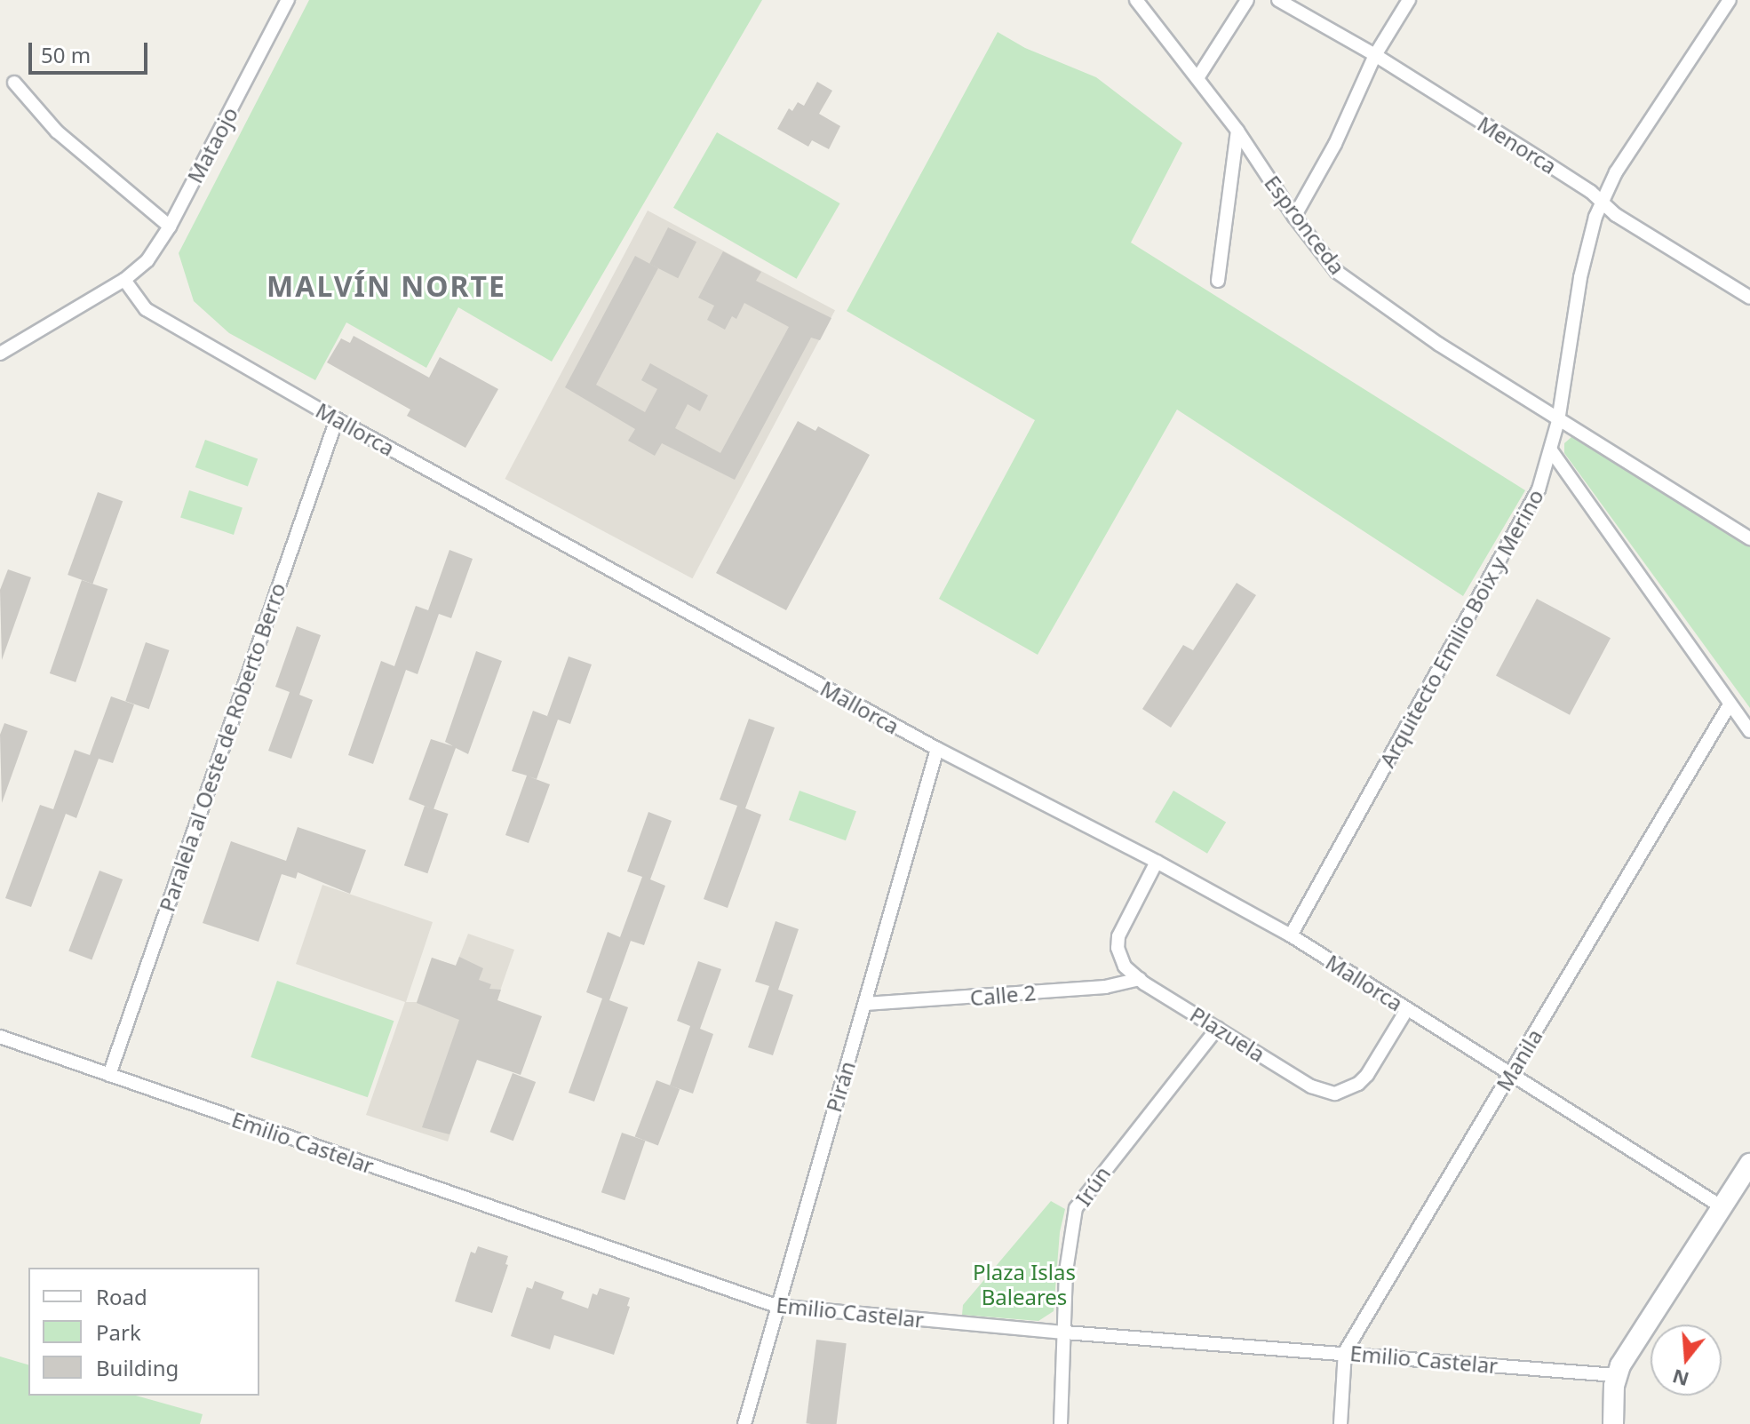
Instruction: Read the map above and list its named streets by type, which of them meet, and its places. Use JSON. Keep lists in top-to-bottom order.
{
  "streets": {
    "street": [
      "Mataojo",
      "Menorca",
      "Espronceda",
      "Mallorca",
      "Arquitecto Emilio Boix y Merino",
      "Paralela al Oeste de Roberto Berro",
      "Calle 2",
      "Plazuela",
      "Manila",
      "Pirán",
      "Emilio Castelar",
      "Irún"
    ]
  },
  "crossings": [
    ["Mataojo", "Mallorca"],
    ["Menorca", "Arquitecto Emilio Boix y Merino"],
    ["Espronceda", "Arquitecto Emilio Boix y Merino"],
    ["Mallorca", "Arquitecto Emilio Boix y Merino"],
    ["Mallorca", "Paralela al Oeste de Roberto Berro"],
    ["Mallorca", "Plazuela"],
    ["Mallorca", "Manila"],
    ["Mallorca", "Pirán"],
    ["Paralela al Oeste de Roberto Berro", "Emilio Castelar"],
    ["Calle 2", "Plazuela"],
    ["Calle 2", "Pirán"],
    ["Plazuela", "Irún"],
    ["Manila", "Emilio Castelar"],
    ["Pirán", "Emilio Castelar"],
    ["Emilio Castelar", "Irún"]
  ],
  "districts": ["MALVÍN NORTE"],
  "parks": ["Plaza Islas Baleares"],
  "legend": ["Road", "Park", "Building"],
  "scale_bar": "50 m",
  "north": "bottom"
}
